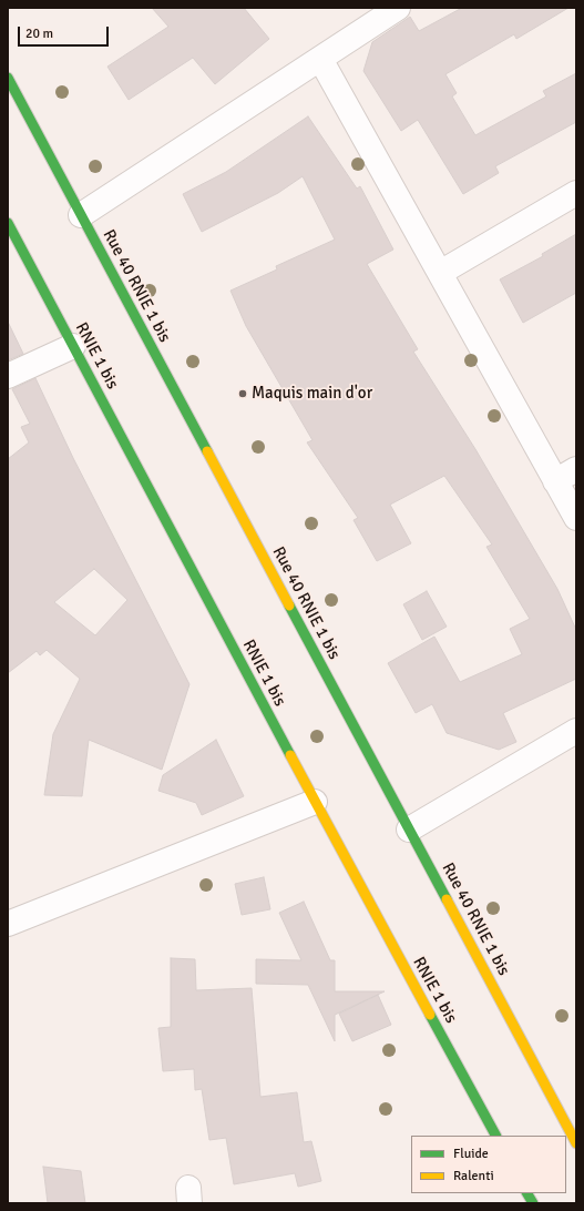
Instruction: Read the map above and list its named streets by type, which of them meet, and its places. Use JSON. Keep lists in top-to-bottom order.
{
  "streets": {
    "main road": ["Rue 40 RNIE 1 bis", "RNIE 1 bis"]
  },
  "places": ["Maquis main d'or"],
  "legend": ["Fluide", "Ralenti"],
  "scale_bar": "20 m"
}
